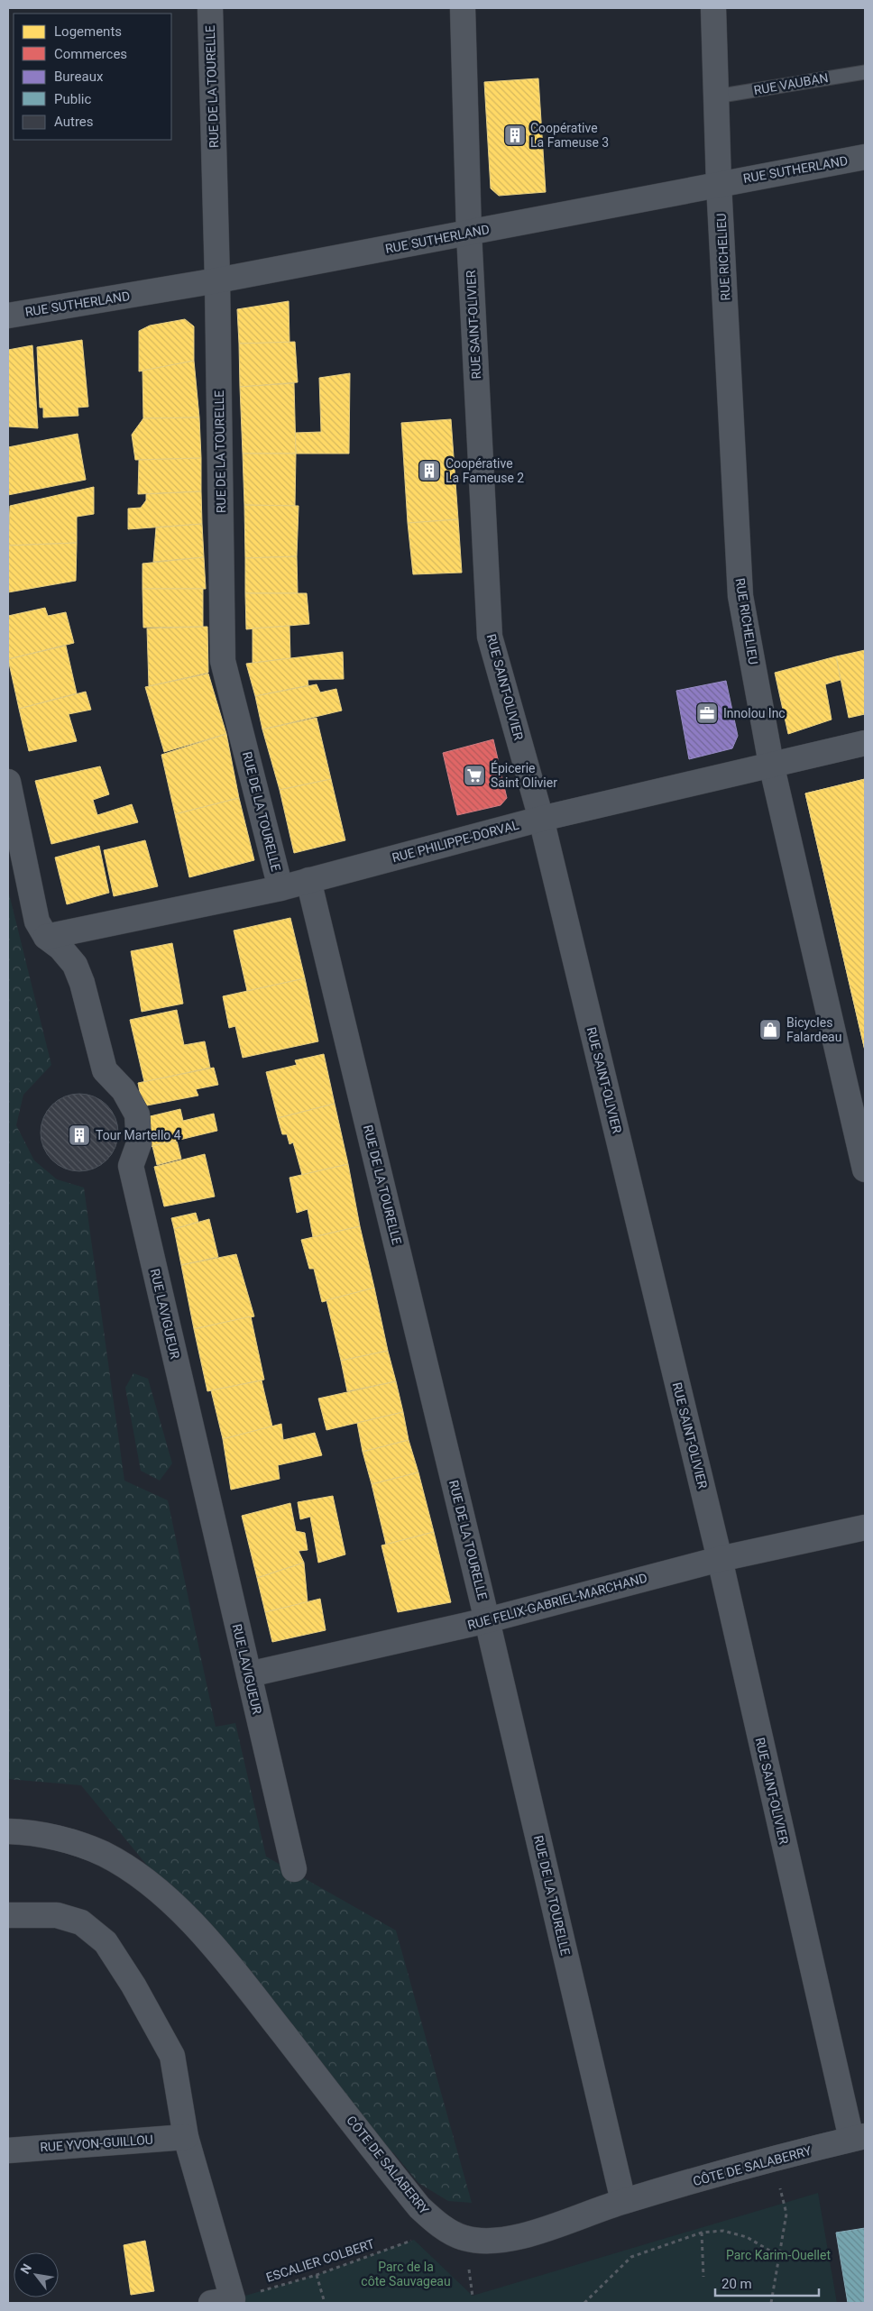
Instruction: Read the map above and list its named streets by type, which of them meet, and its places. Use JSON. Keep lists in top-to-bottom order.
{
  "streets": {
    "street": [
      "RUE DE LA TOURELLE",
      "RUE SUTHERLAND",
      "RUE RICHELIEU",
      "RUE SAINT-OLIVIER",
      "RUE PHILIPPE-DORVAL",
      "RUE LAVIGUEUR",
      "RUE FELIX-GABRIEL-MARCHAND",
      "RUE YVON-GUILLOU",
      "CÔTE DE SALABERRY"
    ],
    "lane": ["RUE VAUBAN"],
    "path": ["ESCALIER COLBERT"]
  },
  "crossings": [
    ["RUE VAUBAN", "RUE RICHELIEU"],
    ["RUE DE LA TOURELLE", "RUE SUTHERLAND"],
    ["RUE DE LA TOURELLE", "RUE PHILIPPE-DORVAL"],
    ["RUE DE LA TOURELLE", "RUE FELIX-GABRIEL-MARCHAND"],
    ["RUE DE LA TOURELLE", "CÔTE DE SALABERRY"],
    ["RUE SUTHERLAND", "RUE RICHELIEU"],
    ["RUE SUTHERLAND", "RUE SAINT-OLIVIER"],
    ["RUE RICHELIEU", "RUE PHILIPPE-DORVAL"],
    ["RUE SAINT-OLIVIER", "RUE PHILIPPE-DORVAL"],
    ["RUE SAINT-OLIVIER", "RUE FELIX-GABRIEL-MARCHAND"],
    ["RUE SAINT-OLIVIER", "CÔTE DE SALABERRY"],
    ["RUE PHILIPPE-DORVAL", "RUE LAVIGUEUR"],
    ["RUE LAVIGUEUR", "RUE FELIX-GABRIEL-MARCHAND"]
  ],
  "parks": ["Parc Karim-Ouellet", "Parc de la côte Sauvageau"],
  "places": {
    "building": ["Coopérative La Fameuse 3", "Coopérative La Fameuse 2", "Tour Martello 4"],
    "office": ["Innolou Inc"],
    "supermarket": ["Épicerie Saint Olivier"],
    "shop": ["Bicycles Falardeau"]
  },
  "legend": [
    "Logements",
    "Commerces",
    "Bureaux",
    "Public",
    "Autres"
  ],
  "scale_bar": "20 m",
  "north": "top left"
}
